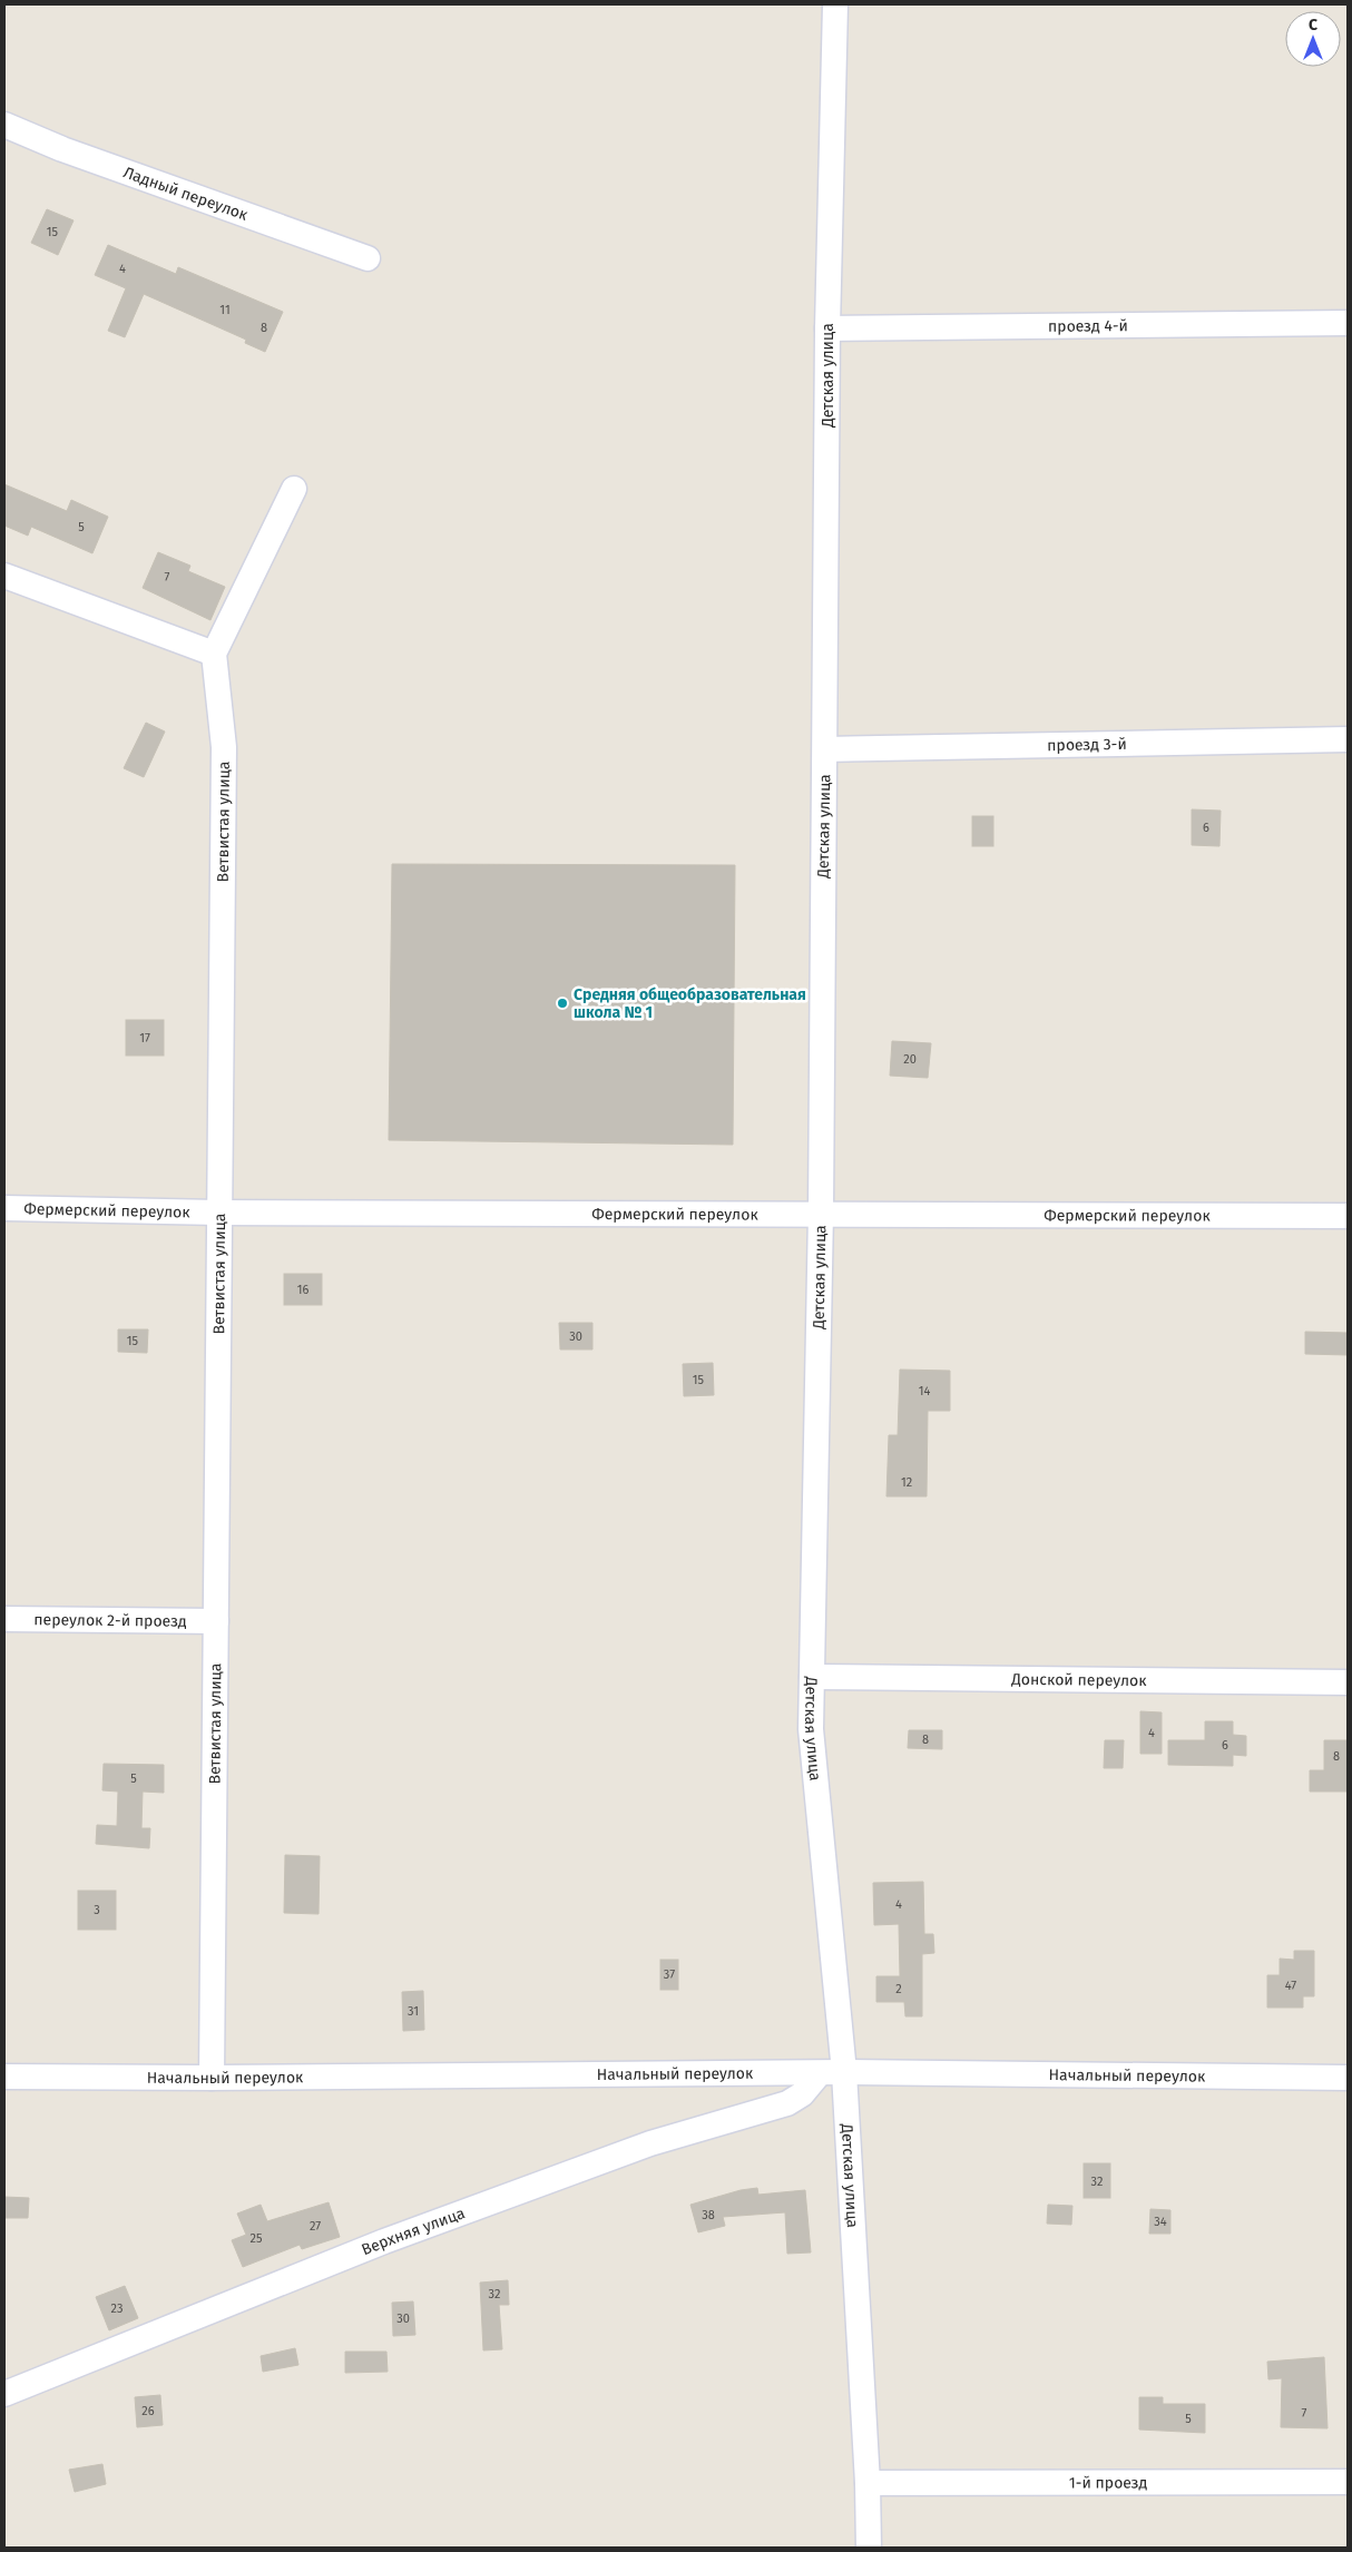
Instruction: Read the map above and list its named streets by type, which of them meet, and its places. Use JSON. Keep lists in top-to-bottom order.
{
  "streets": {
    "street": [
      "Ладный переулок",
      "проезд 4-й",
      "Детская улица",
      "проезд 3-й",
      "Ветвистая улица",
      "Фермерский переулок",
      "переулок 2-й проезд",
      "Донской переулок",
      "Начальный переулок",
      "Верхняя улица",
      "1-й проезд"
    ]
  },
  "crossings": [
    ["проезд 4-й", "Детская улица"],
    ["Детская улица", "проезд 3-й"],
    ["Детская улица", "Фермерский переулок"],
    ["Детская улица", "Донской переулок"],
    ["Детская улица", "Начальный переулок"],
    ["Детская улица", "1-й проезд"],
    ["Ветвистая улица", "Фермерский переулок"],
    ["Ветвистая улица", "переулок 2-й проезд"],
    ["Ветвистая улица", "Начальный переулок"],
    ["Начальный переулок", "Верхняя улица"]
  ],
  "places": ["Средняя общеобразовательная школа № 1"],
  "house_numbers": [
    "15",
    "4",
    "11",
    "8",
    "5",
    "7",
    "6",
    "17",
    "20",
    "16",
    "30",
    "15",
    "15",
    "14",
    "12",
    "4",
    "8",
    "6",
    "8",
    "5",
    "4",
    "3",
    "37",
    "47",
    "2",
    "31",
    "32",
    "38",
    "34",
    "27",
    "25",
    "32",
    "23",
    "30",
    "26",
    "7",
    "5"
  ],
  "north": "top"
}
